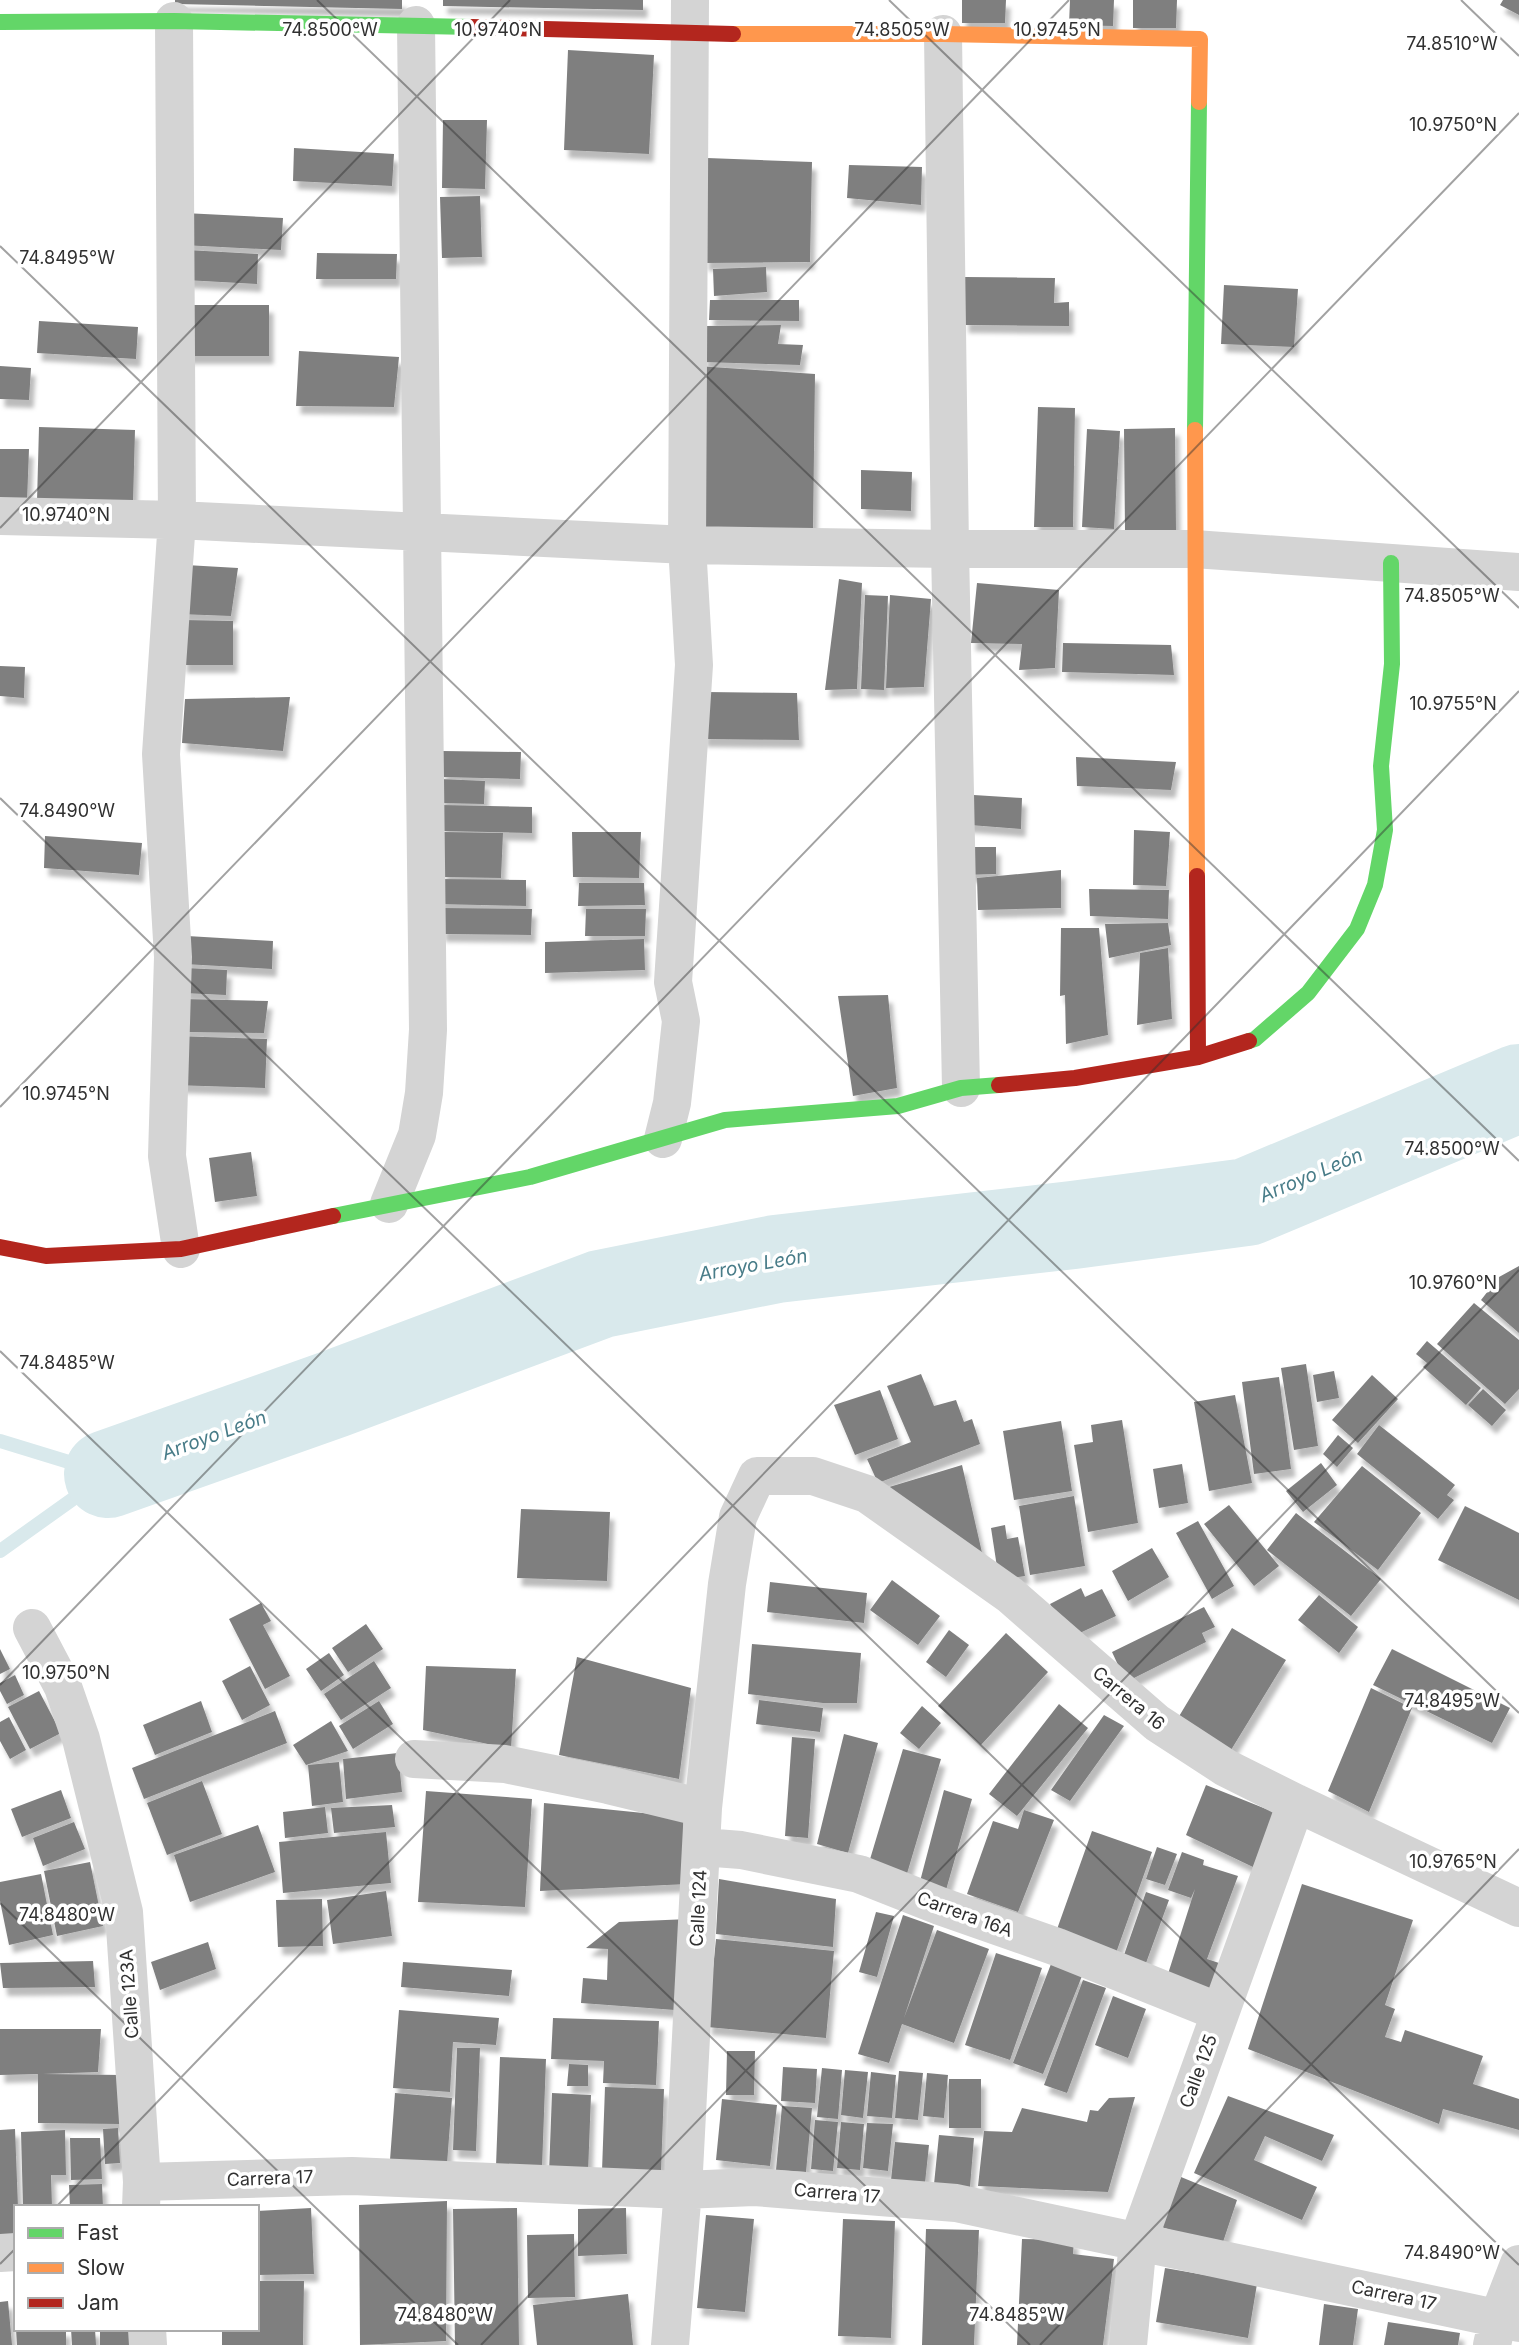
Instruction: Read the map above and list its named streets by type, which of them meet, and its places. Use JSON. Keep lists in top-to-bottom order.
{
  "streets": {
    "street": [
      "Carrera 16",
      "Calle 124",
      "Carrera 16A",
      "Calle 123A",
      "Calle 125",
      "Carrera 17"
    ]
  },
  "crossings": [
    ["Carrera 16", "Calle 124"],
    ["Carrera 16", "Calle 125"],
    ["Calle 124", "Carrera 16A"],
    ["Calle 124", "Carrera 17"],
    ["Carrera 16A", "Calle 125"],
    ["Calle 123A", "Carrera 17"],
    ["Calle 125", "Carrera 17"]
  ],
  "water": ["Arroyo León"],
  "legend": ["Fast", "Slow", "Jam"],
  "coordinates": [
    "74.8505°W",
    "74.8500°W",
    "10.9745°N",
    "10.9740°N",
    "74.8510°W",
    "10.9750°N",
    "74.8495°W",
    "10.9755°N",
    "74.8490°W",
    "10.9760°N",
    "74.8485°W",
    "10.9765°N",
    "74.8480°W"
  ]
}
